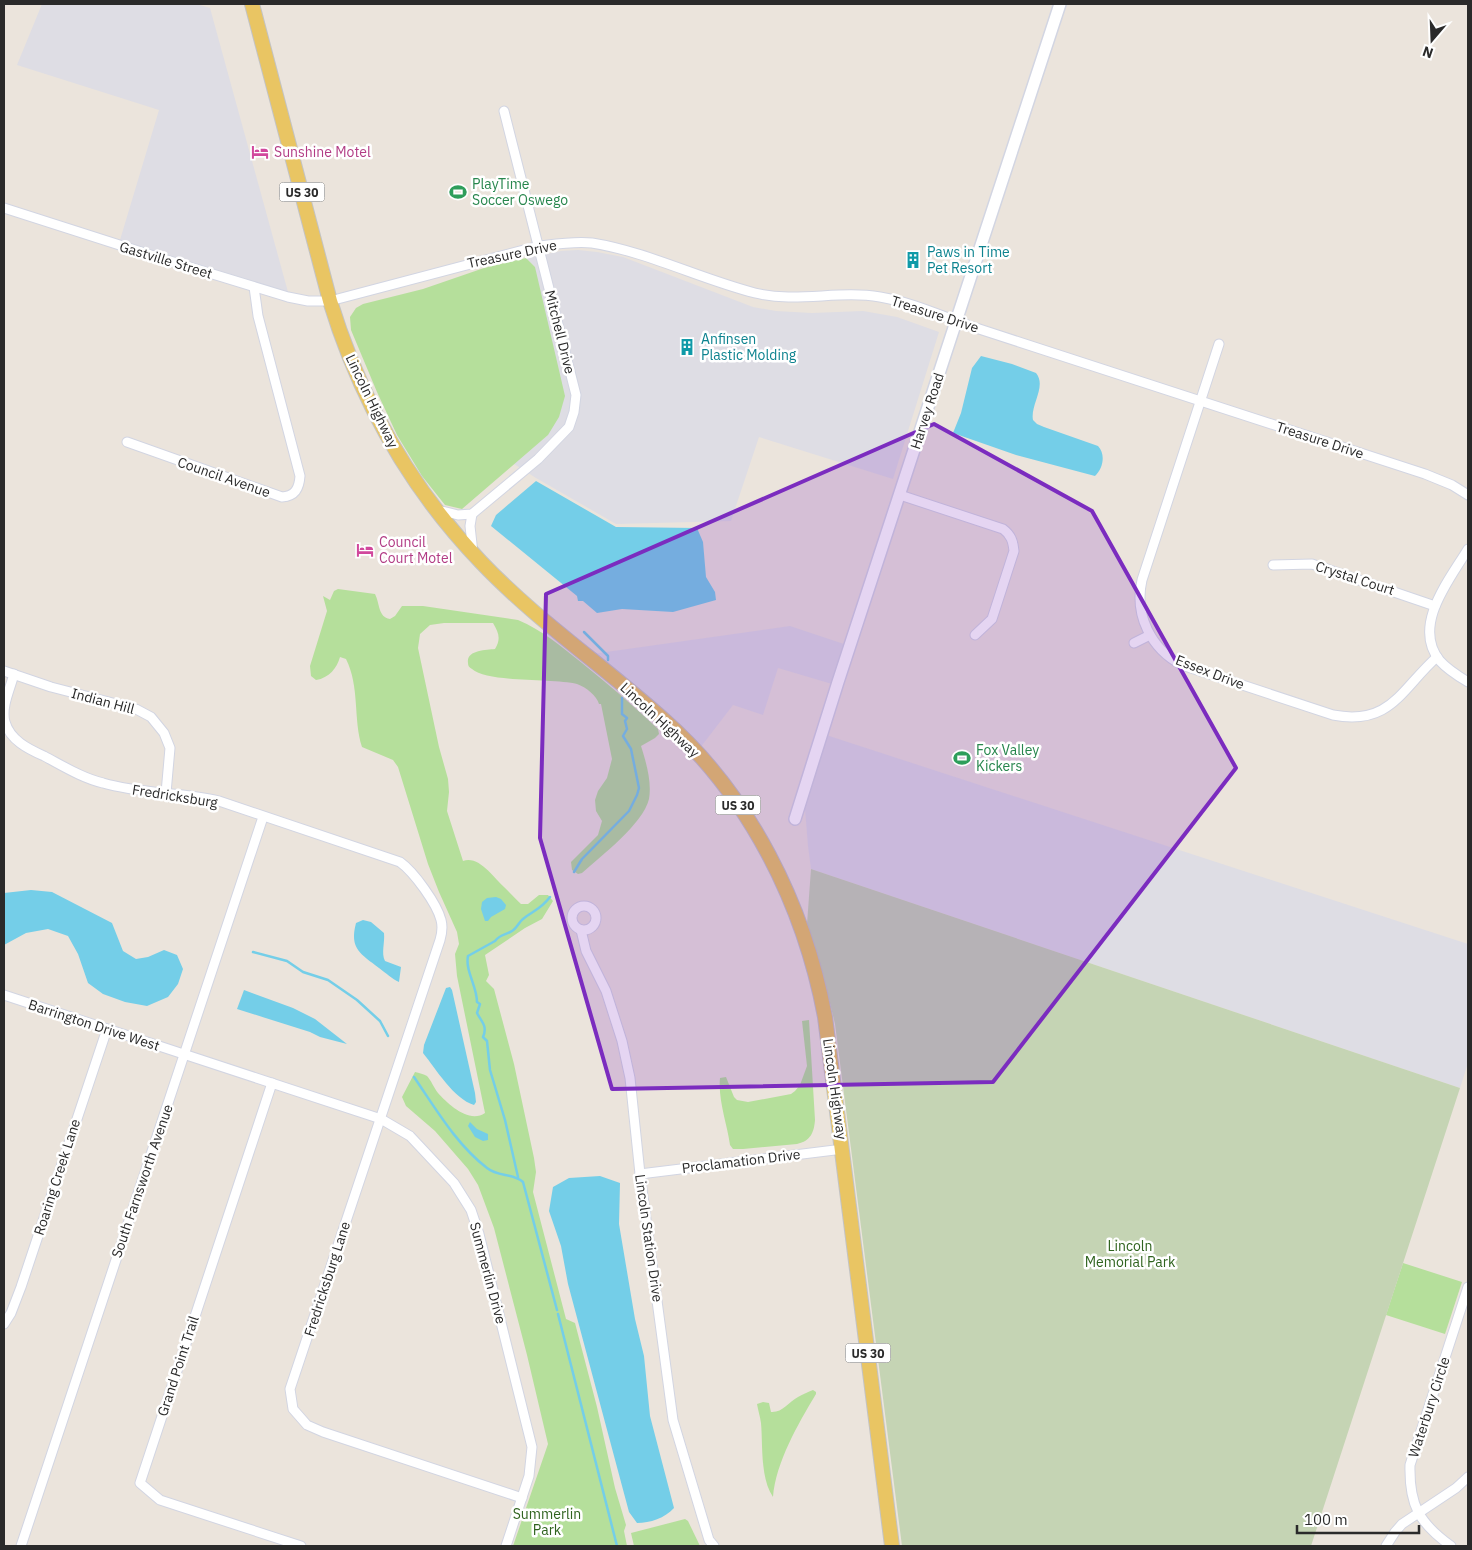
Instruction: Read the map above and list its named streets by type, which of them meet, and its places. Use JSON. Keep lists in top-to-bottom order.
{
  "streets": {
    "main road": ["US 30", "Lincoln Highway"],
    "street": [
      "Treasure Drive",
      "Gastville Street",
      "Mitchell Drive",
      "Harvey Road",
      "Council Avenue",
      "Crystal Court",
      "Essex Drive",
      "Indian Hill",
      "Fredricksburg",
      "Barrington Drive West",
      "Proclamation Drive",
      "Roaring Creek Lane",
      "South Farnsworth Avenue",
      "Lincoln Station Drive",
      "Summerlin Drive",
      "Fredricksburg Lane",
      "Grand Point Trail",
      "Waterbury Circle"
    ]
  },
  "crossings": [
    ["Treasure Drive", "Gastville Street"],
    ["Treasure Drive", "Mitchell Drive"],
    ["Treasure Drive", "Lincoln Highway"],
    ["Treasure Drive", "Harvey Road"],
    ["Treasure Drive", "Essex Drive"],
    ["Gastville Street", "Lincoln Highway"],
    ["Gastville Street", "Council Avenue"],
    ["Lincoln Highway", "Proclamation Drive"],
    ["Indian Hill", "Fredricksburg"],
    ["Fredricksburg", "South Farnsworth Avenue"],
    ["Fredricksburg", "Fredricksburg Lane"],
    ["Barrington Drive West", "Roaring Creek Lane"],
    ["Barrington Drive West", "South Farnsworth Avenue"],
    ["Barrington Drive West", "Summerlin Drive"],
    ["Proclamation Drive", "Lincoln Station Drive"],
    ["South Farnsworth Avenue", "Summerlin Drive"],
    ["Summerlin Drive", "Fredricksburg Lane"],
    ["Summerlin Drive", "Grand Point Trail"]
  ],
  "parks": ["Lincoln Memorial Park", "Summerlin Park"],
  "places": {
    "hotel": ["Sunshine Motel", "Council Court Motel"],
    "sports": ["PlayTime Soccer Oswego", "Fox Valley Kickers"],
    "building": ["Paws in Time Pet Resort", "Anfinsen Plastic Molding"]
  },
  "scale_bar": "100 m",
  "north": "bottom"
}
